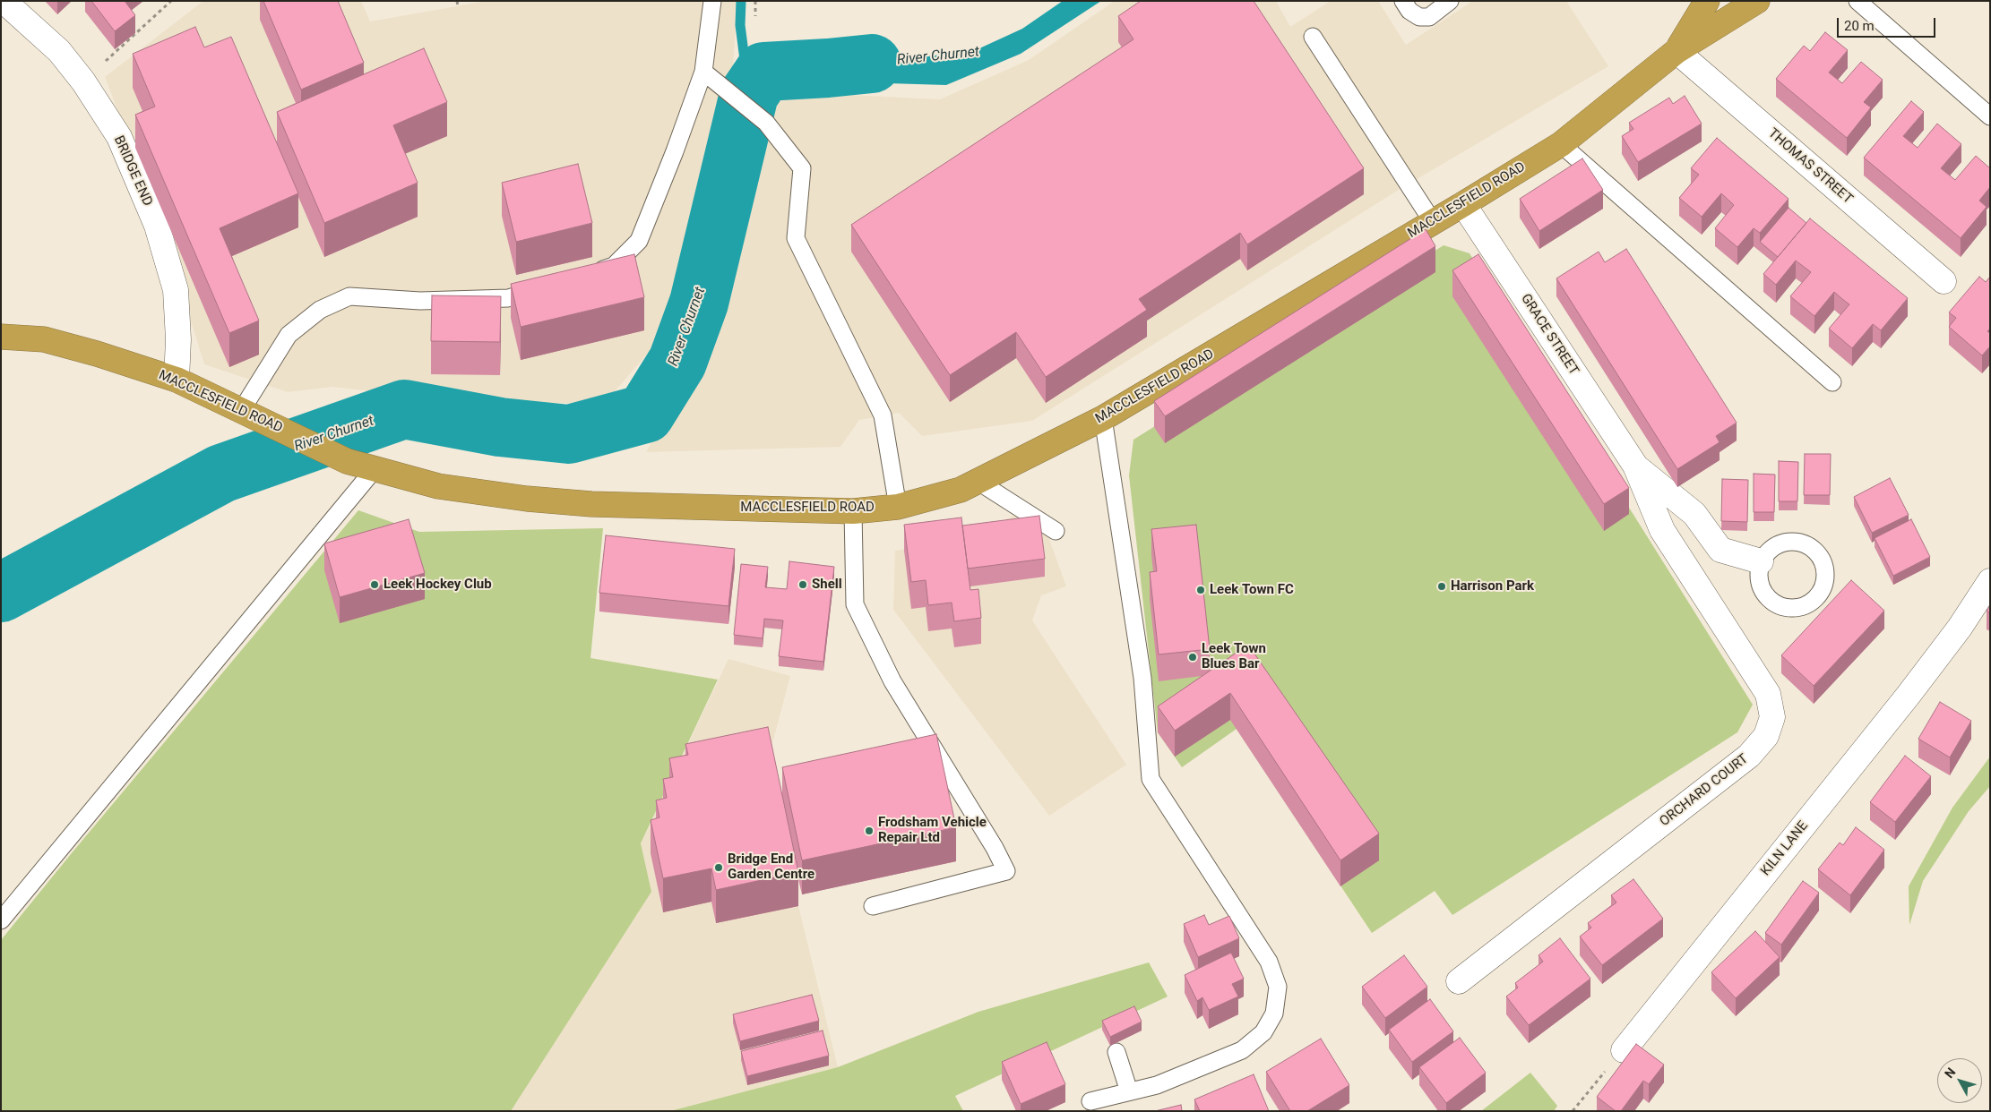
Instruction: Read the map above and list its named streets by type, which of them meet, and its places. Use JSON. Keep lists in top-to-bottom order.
{
  "streets": {
    "highway": ["MACCLESFIELD ROAD"],
    "street": [
      "THOMAS STREET",
      "BRIDGE END",
      "GRACE STREET",
      "ORCHARD COURT",
      "KILN LANE"
    ]
  },
  "crossings": [
    ["THOMAS STREET", "MACCLESFIELD ROAD"],
    ["BRIDGE END", "MACCLESFIELD ROAD"],
    ["MACCLESFIELD ROAD", "GRACE STREET"],
    ["GRACE STREET", "ORCHARD COURT"]
  ],
  "water": ["River Churnet"],
  "places": [
    "Leek Hockey Club",
    "Shell",
    "Harrison Park",
    "Leek Town FC",
    "Leek Town Blues Bar",
    "Frodsham Vehicle Repair Ltd",
    "Bridge End Garden Centre"
  ],
  "scale_bar": "20 m",
  "north": "top left"
}
